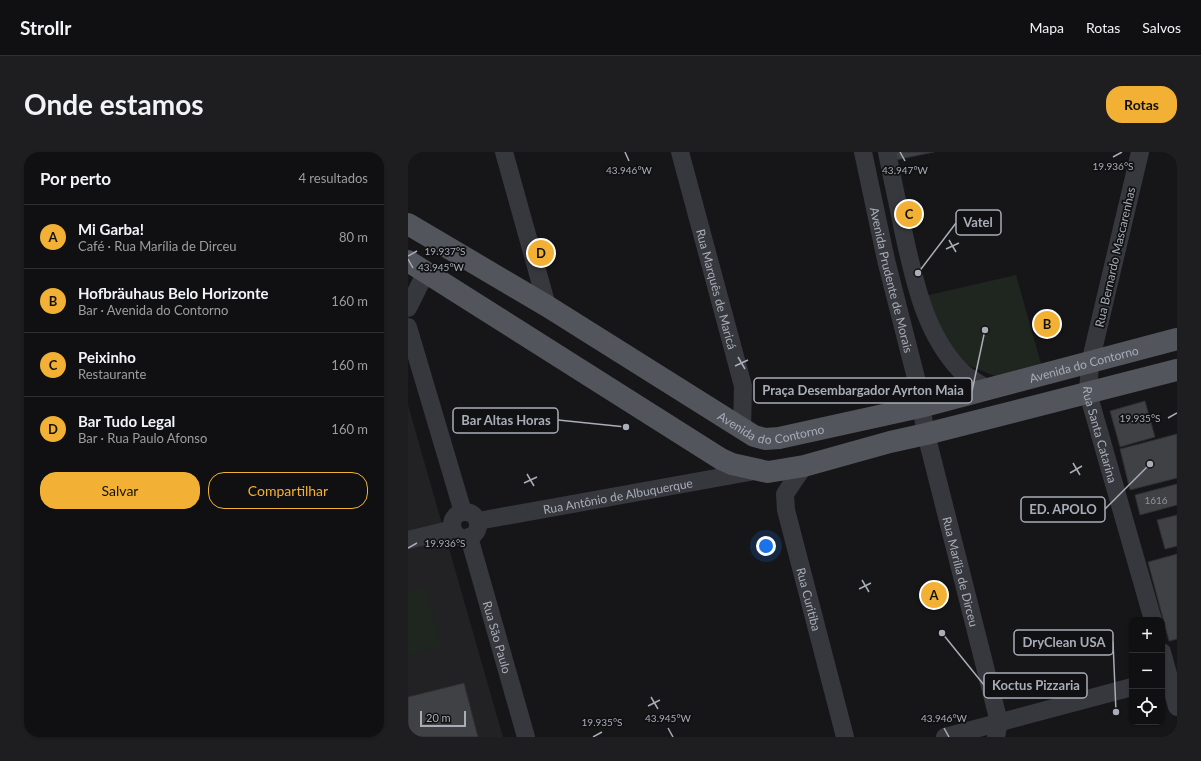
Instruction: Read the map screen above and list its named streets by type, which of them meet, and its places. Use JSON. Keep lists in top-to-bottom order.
{
  "streets": {
    "main road": ["Avenida do Contorno"],
    "street": [
      "Rua Bernardo Mascarenhas",
      "Avenida Prudente de Morais",
      "Rua Marquês de Maricá",
      "Rua Santa Catarina",
      "Rua Antônio de Albuquerque",
      "Rua Marília de Dirceu",
      "Rua Curitiba",
      "Rua São Paulo"
    ]
  },
  "crossings": [
    ["Rua Bernardo Mascarenhas", "Avenida do Contorno"],
    ["Rua Bernardo Mascarenhas", "Rua Santa Catarina"],
    ["Avenida Prudente de Morais", "Avenida do Contorno"],
    ["Avenida Prudente de Morais", "Rua Marília de Dirceu"],
    ["Rua Marquês de Maricá", "Avenida do Contorno"],
    ["Avenida do Contorno", "Rua Santa Catarina"],
    ["Avenida do Contorno", "Rua Marília de Dirceu"],
    ["Rua Antônio de Albuquerque", "Rua São Paulo"]
  ],
  "places": [
    "Vatel",
    "Praça Desembargador Ayrton Maia",
    "Bar Altas Horas",
    "ED. APOLO",
    "Koctus Pizzaria",
    "DryClean USA"
  ],
  "house_numbers": ["1616"],
  "scale_bar": "20 m",
  "page": {
    "header": "Strollr",
    "nav": ["Mapa", "Rotas", "Salvos"],
    "buttons": [
      "Rotas",
      ["Salvar", "Compartilhar"]
    ],
    "title": "Onde estamos",
    "heading": ["Por perto", "4 resultados"],
    "pins": [
      "C",
      "D",
      "B",
      "A"
    ],
    "list": [
      {
        "mark": "A",
        "name": "Mi Garba!",
        "note": "Café · Rua Marília de Dirceu",
        "value": "80 m"
      },
      {
        "mark": "B",
        "name": "Hofbräuhaus Belo Horizonte",
        "note": "Bar · Avenida do Contorno",
        "value": "160 m"
      },
      {
        "mark": "C",
        "name": "Peixinho",
        "note": "Restaurante",
        "value": "160 m"
      },
      {
        "mark": "D",
        "name": "Bar Tudo Legal",
        "note": "Bar · Rua Paulo Afonso",
        "value": "160 m"
      }
    ],
    "map_buttons": ["+", "−"],
    "scale": "20 m"
  },
  "coordinates": [
    "19.936°S",
    "43.946°W",
    "43.947°W",
    "19.937°S",
    "43.945°W",
    "19.935°S"
  ]
}
